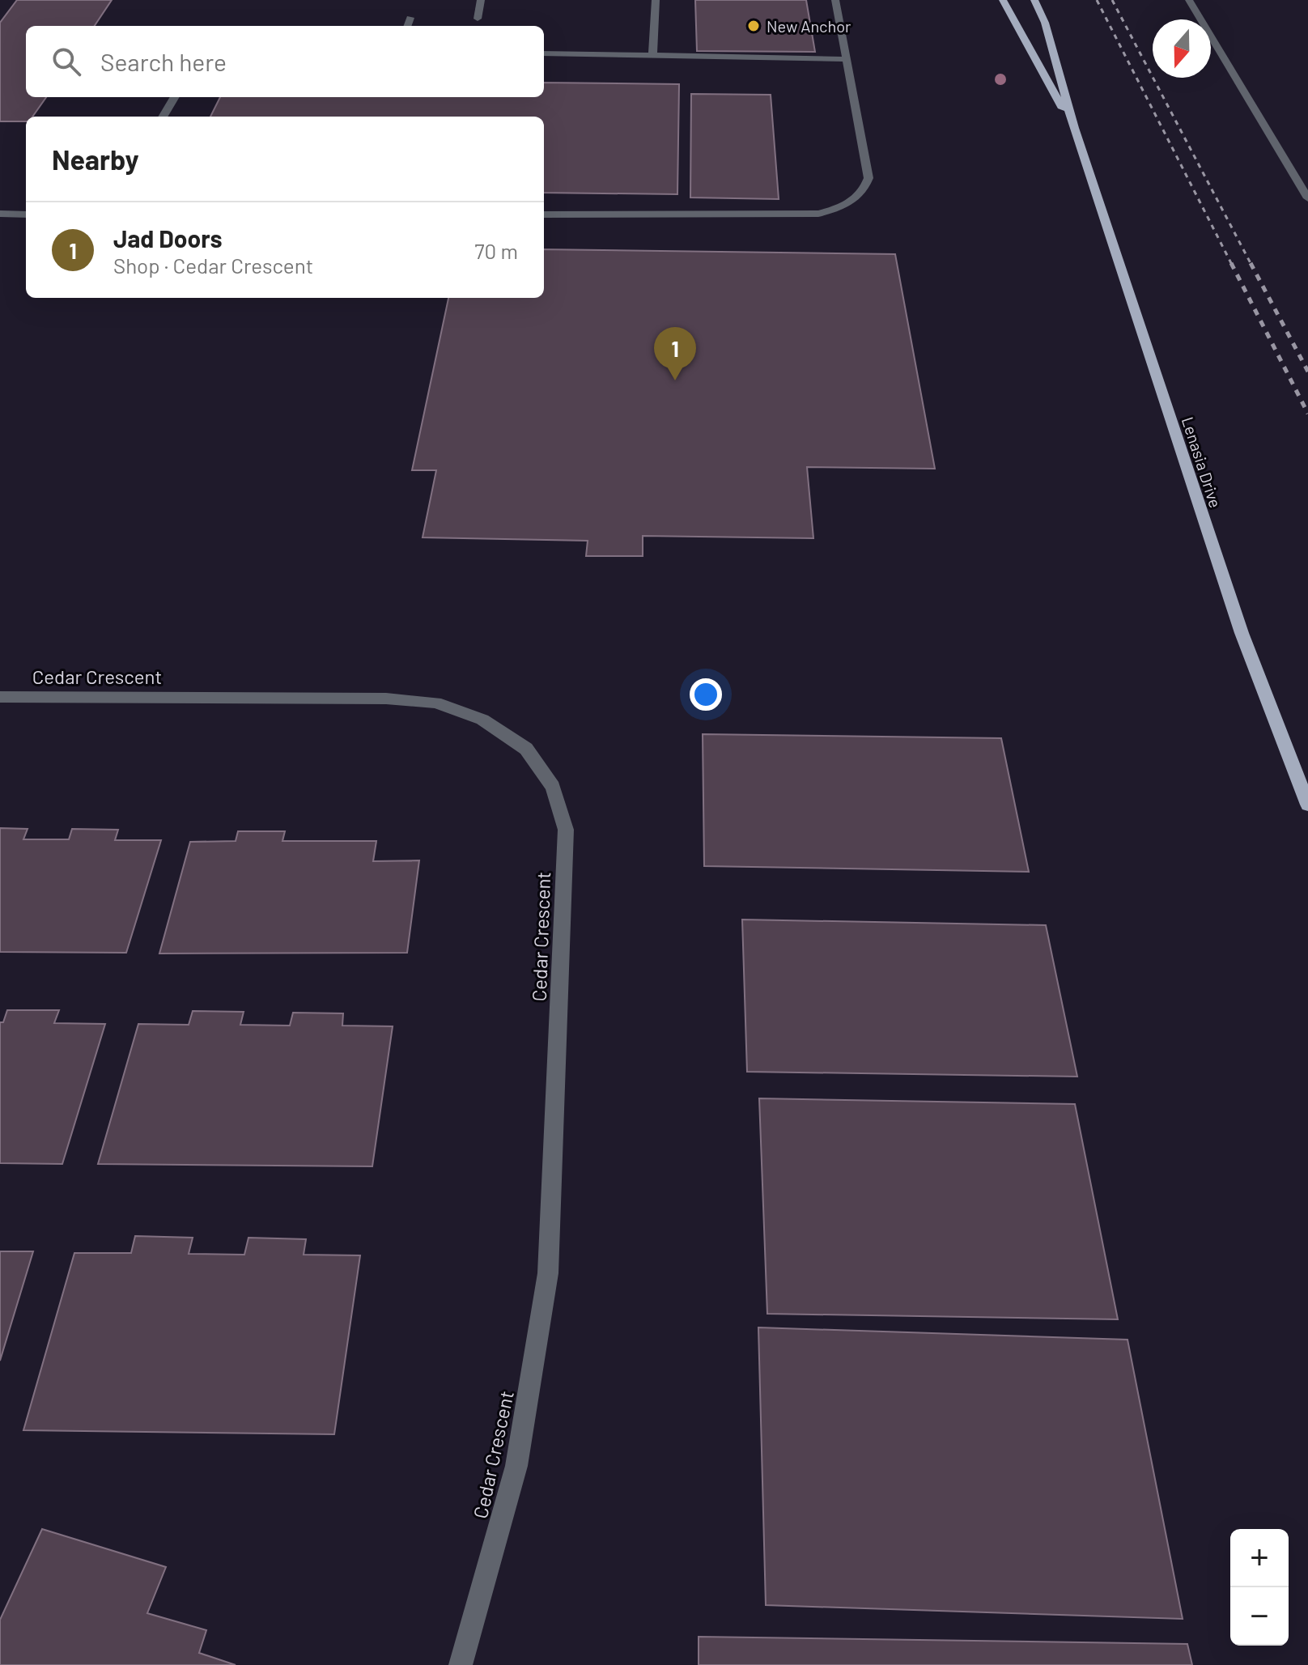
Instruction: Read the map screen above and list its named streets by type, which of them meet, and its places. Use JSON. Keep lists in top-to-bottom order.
{
  "streets": {
    "main road": ["Lenasia Drive"],
    "street": ["Cedar Crescent"]
  },
  "places": ["New Anchor"],
  "north": "bottom",
  "page": {
    "search": "Search here",
    "heading": "Nearby",
    "list": [
      {
        "mark": "1",
        "name": "Jad Doors",
        "note": "Shop · Cedar Crescent",
        "value": "70 m"
      }
    ],
    "pins": "1",
    "map_buttons": ["+", "−"]
  }
}
